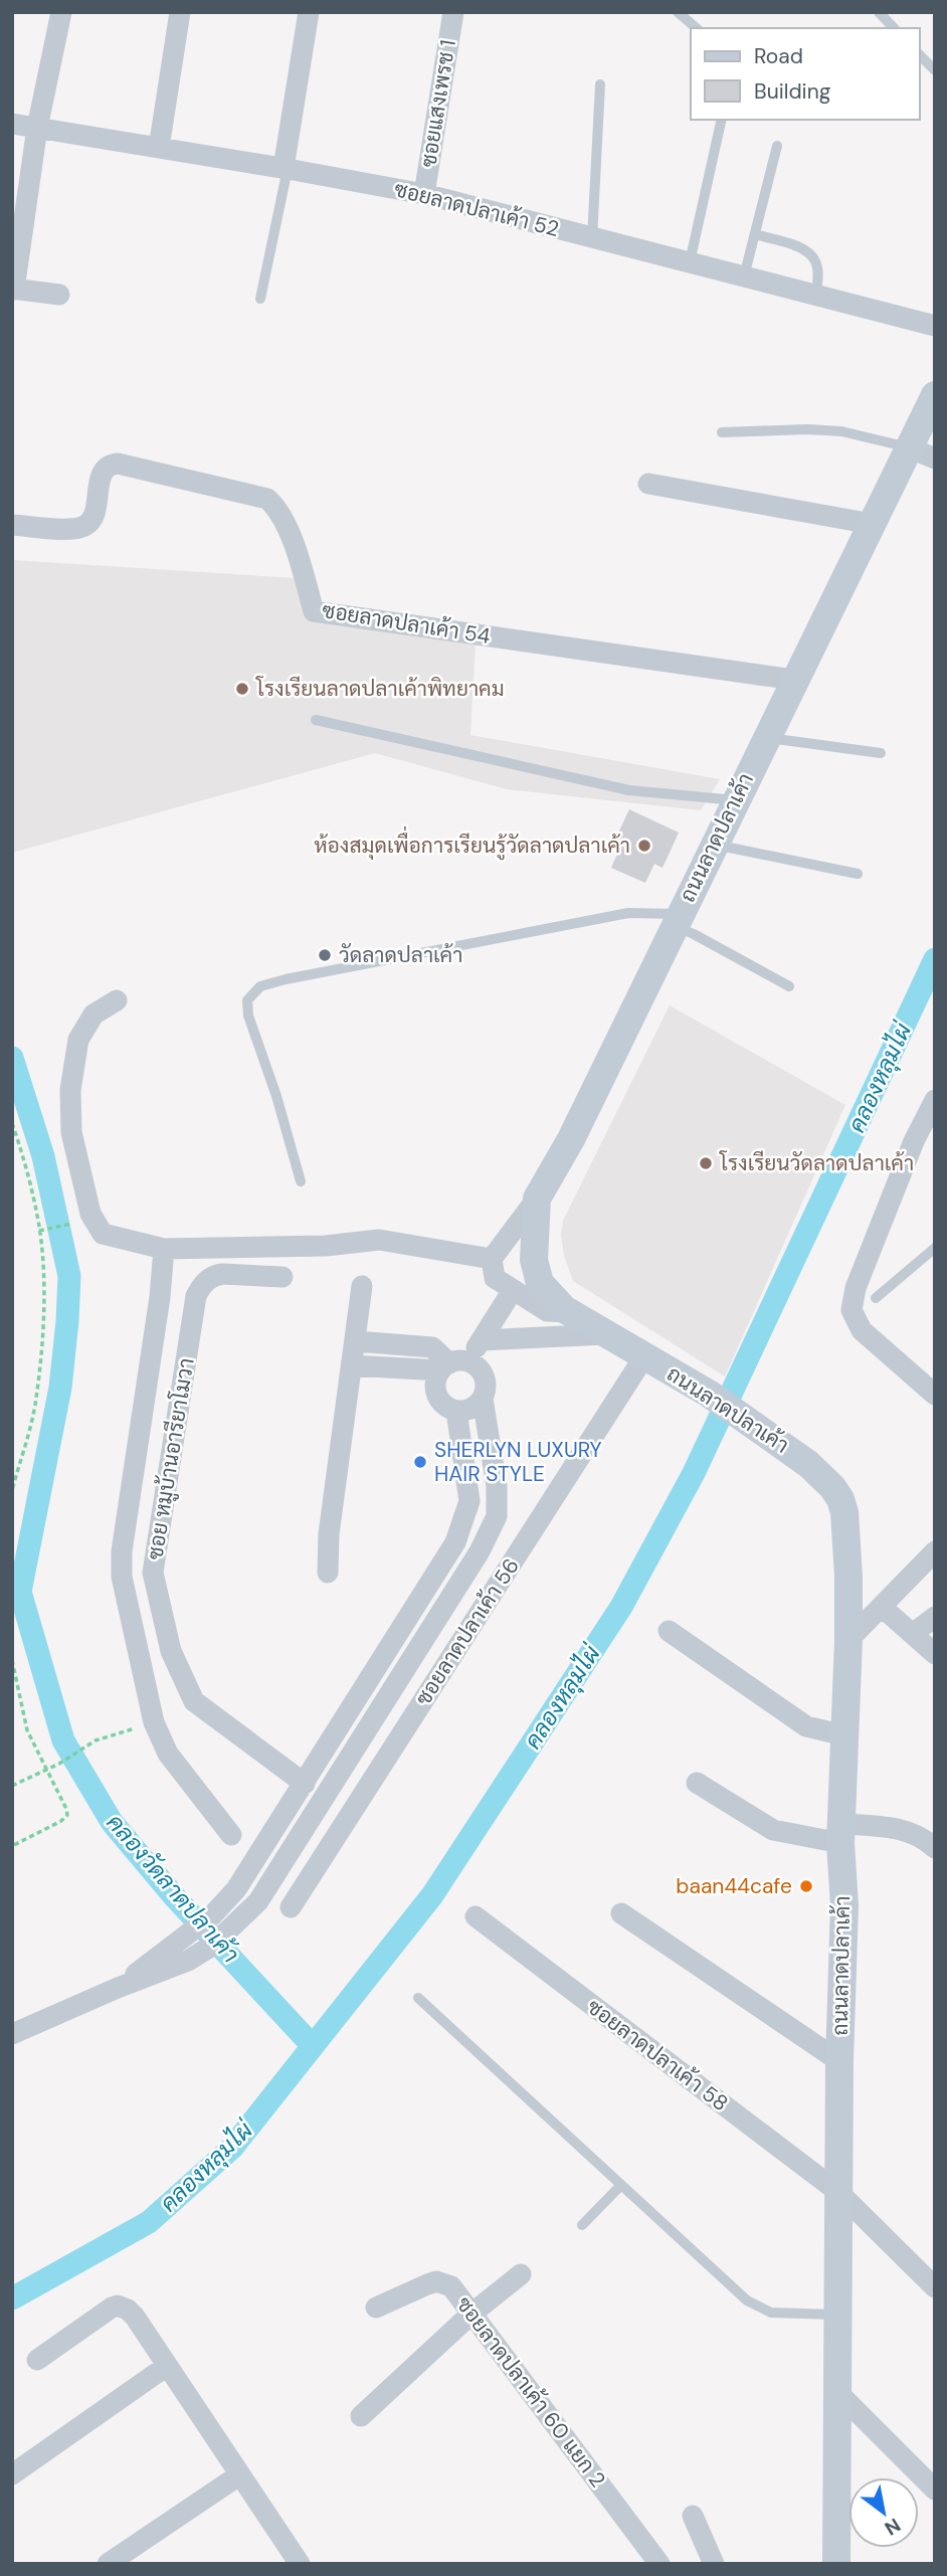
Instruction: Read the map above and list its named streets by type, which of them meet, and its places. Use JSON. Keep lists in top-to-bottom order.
{
  "streets": {
    "main road": ["ถนนลาดปลาเค้า"],
    "street": [
      "ซอยแสงเพรช 1",
      "ซอยลาดปลาเค้า 52",
      "ซอยลาดปลาเค้า 54",
      "ซอย หมูบ้านอารียาโมวา",
      "ซอยลาดปลาเค้า 56",
      "ซอยลาดปลาเค้า 58",
      "ซอยลาดปลาเค้า 60 แยก 2"
    ]
  },
  "crossings": [
    ["ซอยแสงเพรช 1", "ซอยลาดปลาเค้า 52"],
    ["ซอยลาดปลาเค้า 54", "ถนนลาดปลาเค้า"],
    ["ถนนลาดปลาเค้า", "ซอยลาดปลาเค้า 56"],
    ["ถนนลาดปลาเค้า", "ซอยลาดปลาเค้า 58"]
  ],
  "water": ["คลองหลุมไผ่", "คลองวัดลาดปลาเค้า"],
  "places": [
    "โรงเรียนลาดปลาเค้าพิทยาคม",
    "ห้องสมุดเพื่อการเรียนรู้วัดลาดปลาเค้า",
    "วัดลาดปลาเค้า",
    "โรงเรียนวัดลาดปลาเค้า",
    "SHERLYN LUXURY HAIR STYLE",
    "baan44cafe"
  ],
  "legend": ["Road", "Building"],
  "north": "bottom right"
}
